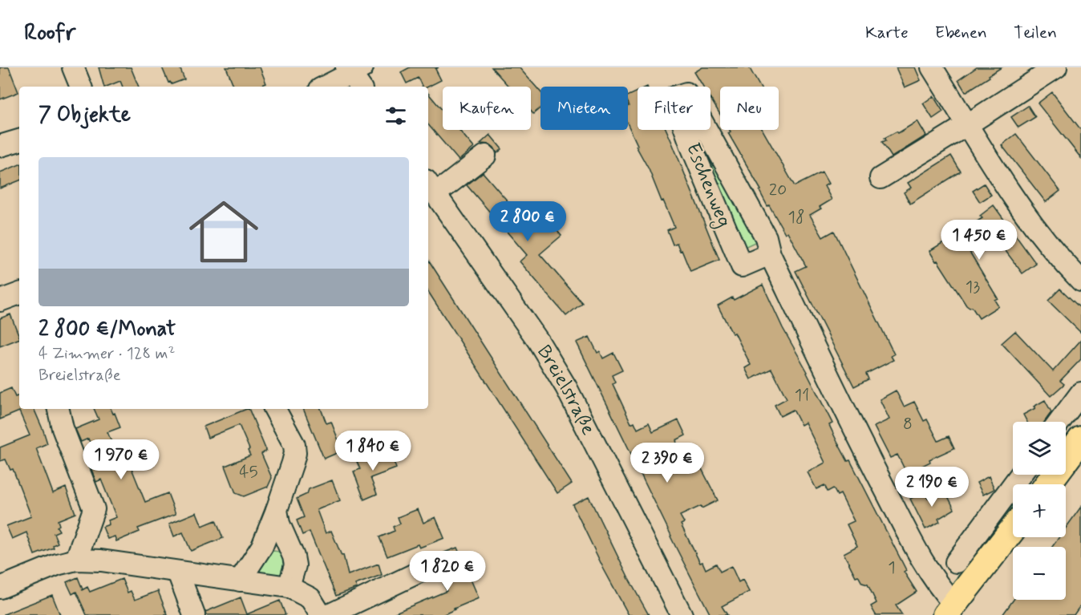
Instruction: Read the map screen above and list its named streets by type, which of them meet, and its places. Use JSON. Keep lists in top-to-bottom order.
{
  "streets": {
    "street": ["Eschenweg", "Breielstraße"]
  },
  "house_numbers": [
    "20",
    "18",
    "13",
    "11",
    "8",
    "45",
    "1"
  ],
  "page": {
    "header": "Roofr",
    "nav": ["Karte", "Ebenen", "Teilen"],
    "chip": [
      "Kaufen",
      "Mieten",
      "Filter",
      "Neu"
    ],
    "heading": "7 Objekte",
    "list": [
      {
        "name": "2 800 €/Monat",
        "note": "4 Zimmer · 128 m² · Breielstraße"
      }
    ],
    "price": [
      "2 800 €",
      "1 450 €",
      "1 840 €",
      "1 970 €",
      "2 390 €",
      "2 190 €",
      "1 820 €"
    ],
    "map_buttons": ["+", "−"]
  }
}
